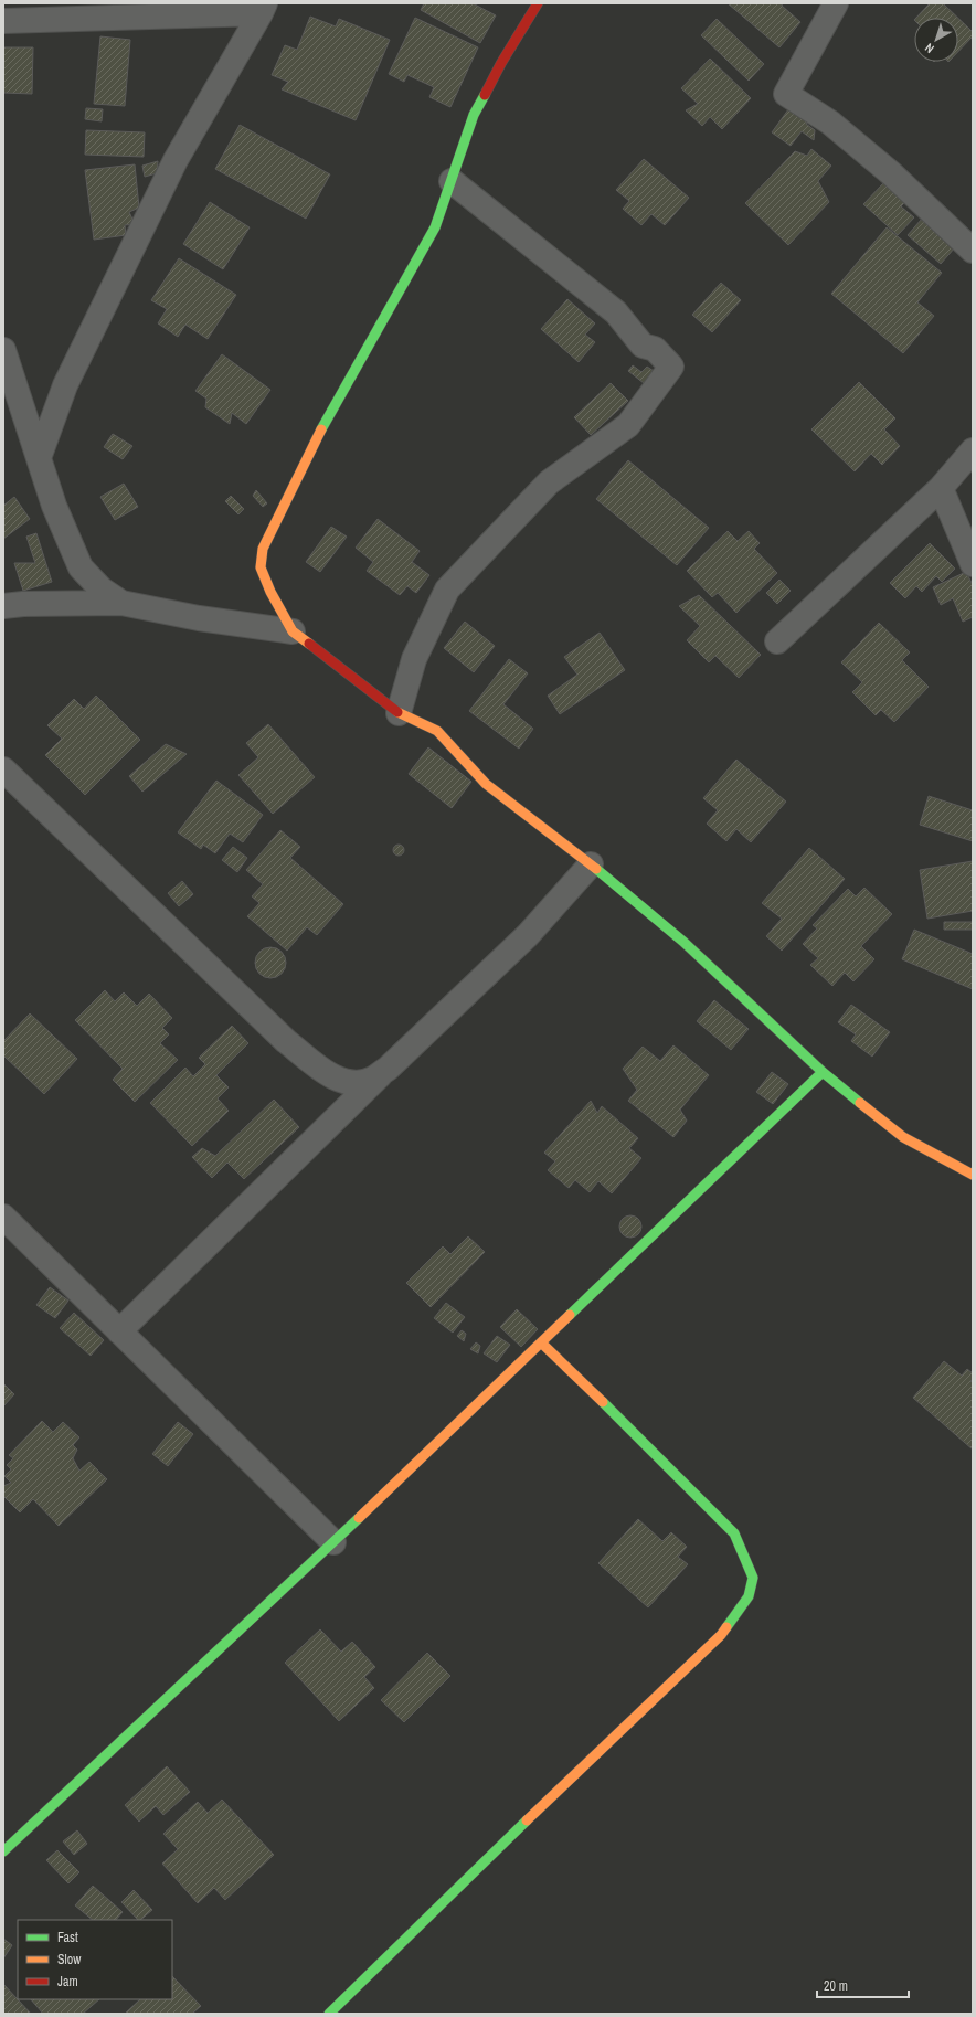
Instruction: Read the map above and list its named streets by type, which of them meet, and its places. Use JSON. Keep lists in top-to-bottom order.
{
  "legend": ["Fast", "Slow", "Jam"],
  "scale_bar": "20 m",
  "north": "bottom left"
}
